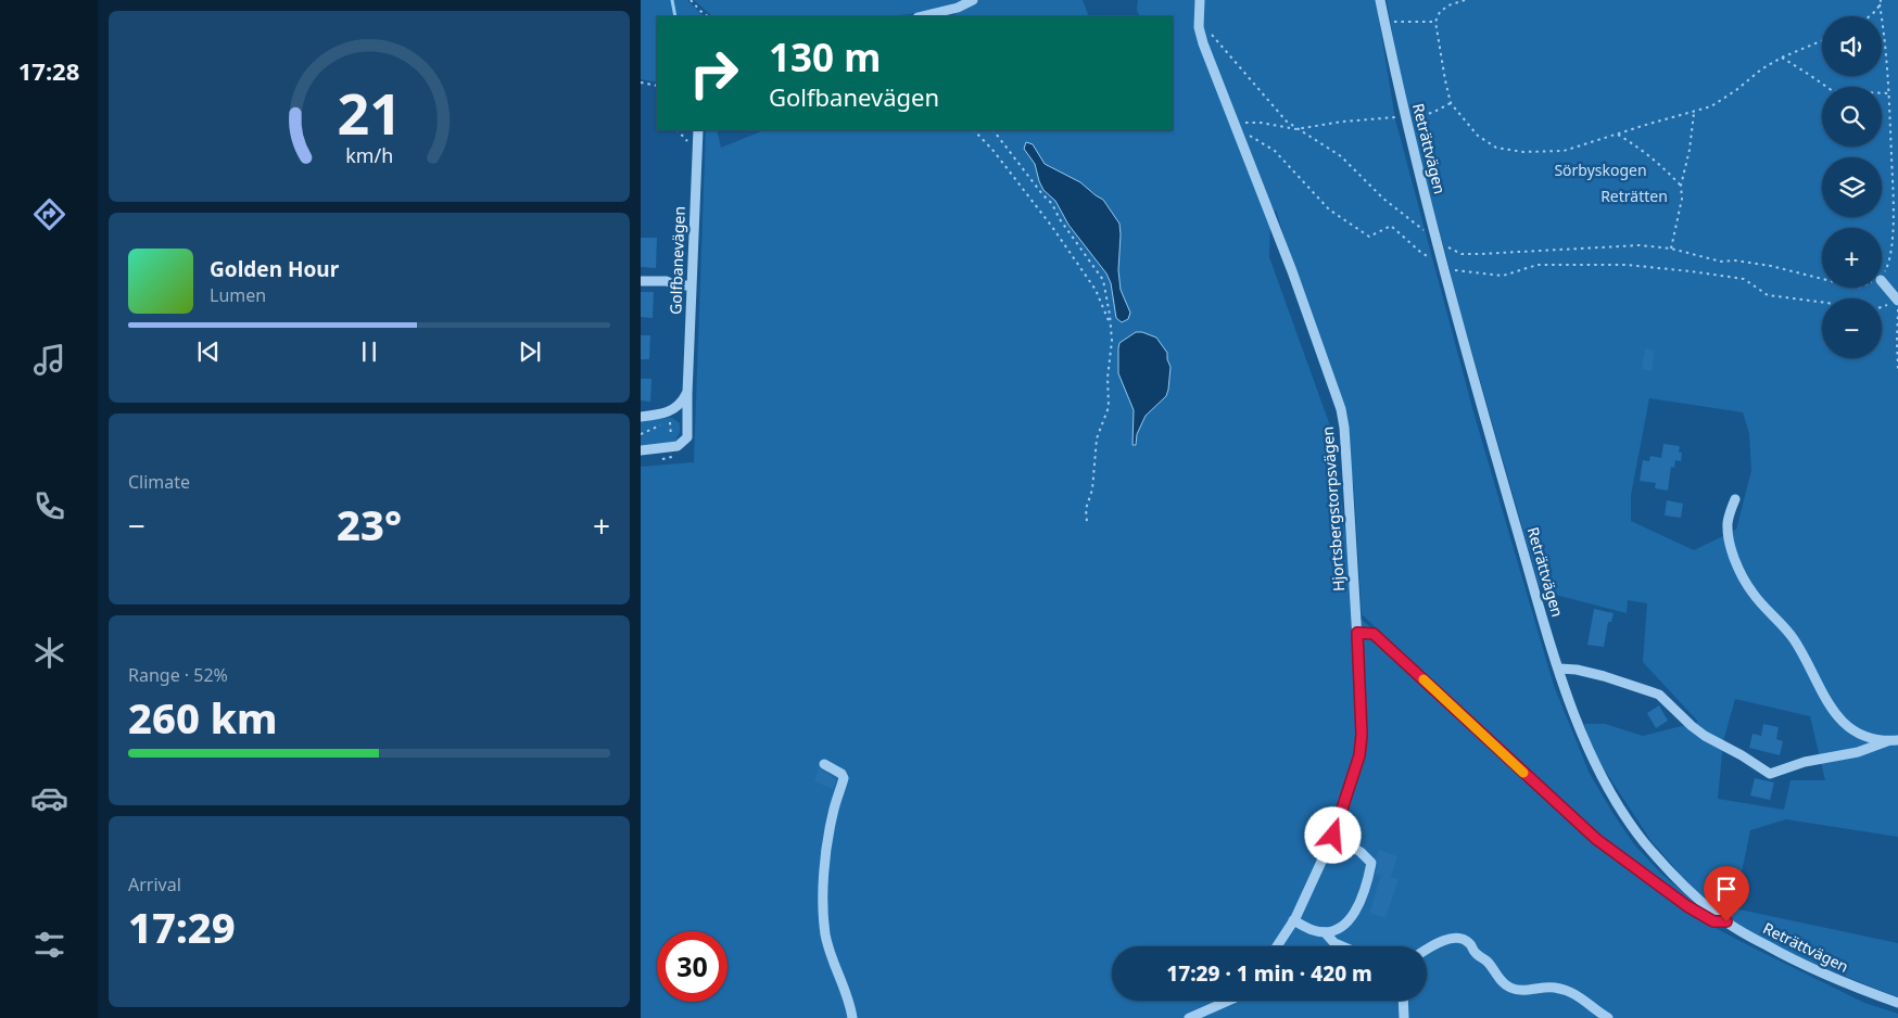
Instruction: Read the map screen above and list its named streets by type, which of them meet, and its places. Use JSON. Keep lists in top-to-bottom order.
{
  "streets": {
    "street": ["Reträttvägen", "Golfbanevägen", "Hjortsbergstorpsvägen"]
  },
  "parks": ["Sörbyskogen", "Reträtten"],
  "page": {
    "tabs": "17:28",
    "map_buttons": ["+", "−"],
    "turn": ["130 m", "Golfbanevägen"],
    "song": ["Golden Hour", "Lumen"],
    "tile": [
      "Climate",
      ["Range · 52%", "260 km"],
      ["Arrival", "17:29"]
    ],
    "heat": ["−", "23°", "+"],
    "limit": "30",
    "trip": "17:29 · 1 min · 420 m",
    "gauge": ["21", "km/h"]
  }
}
